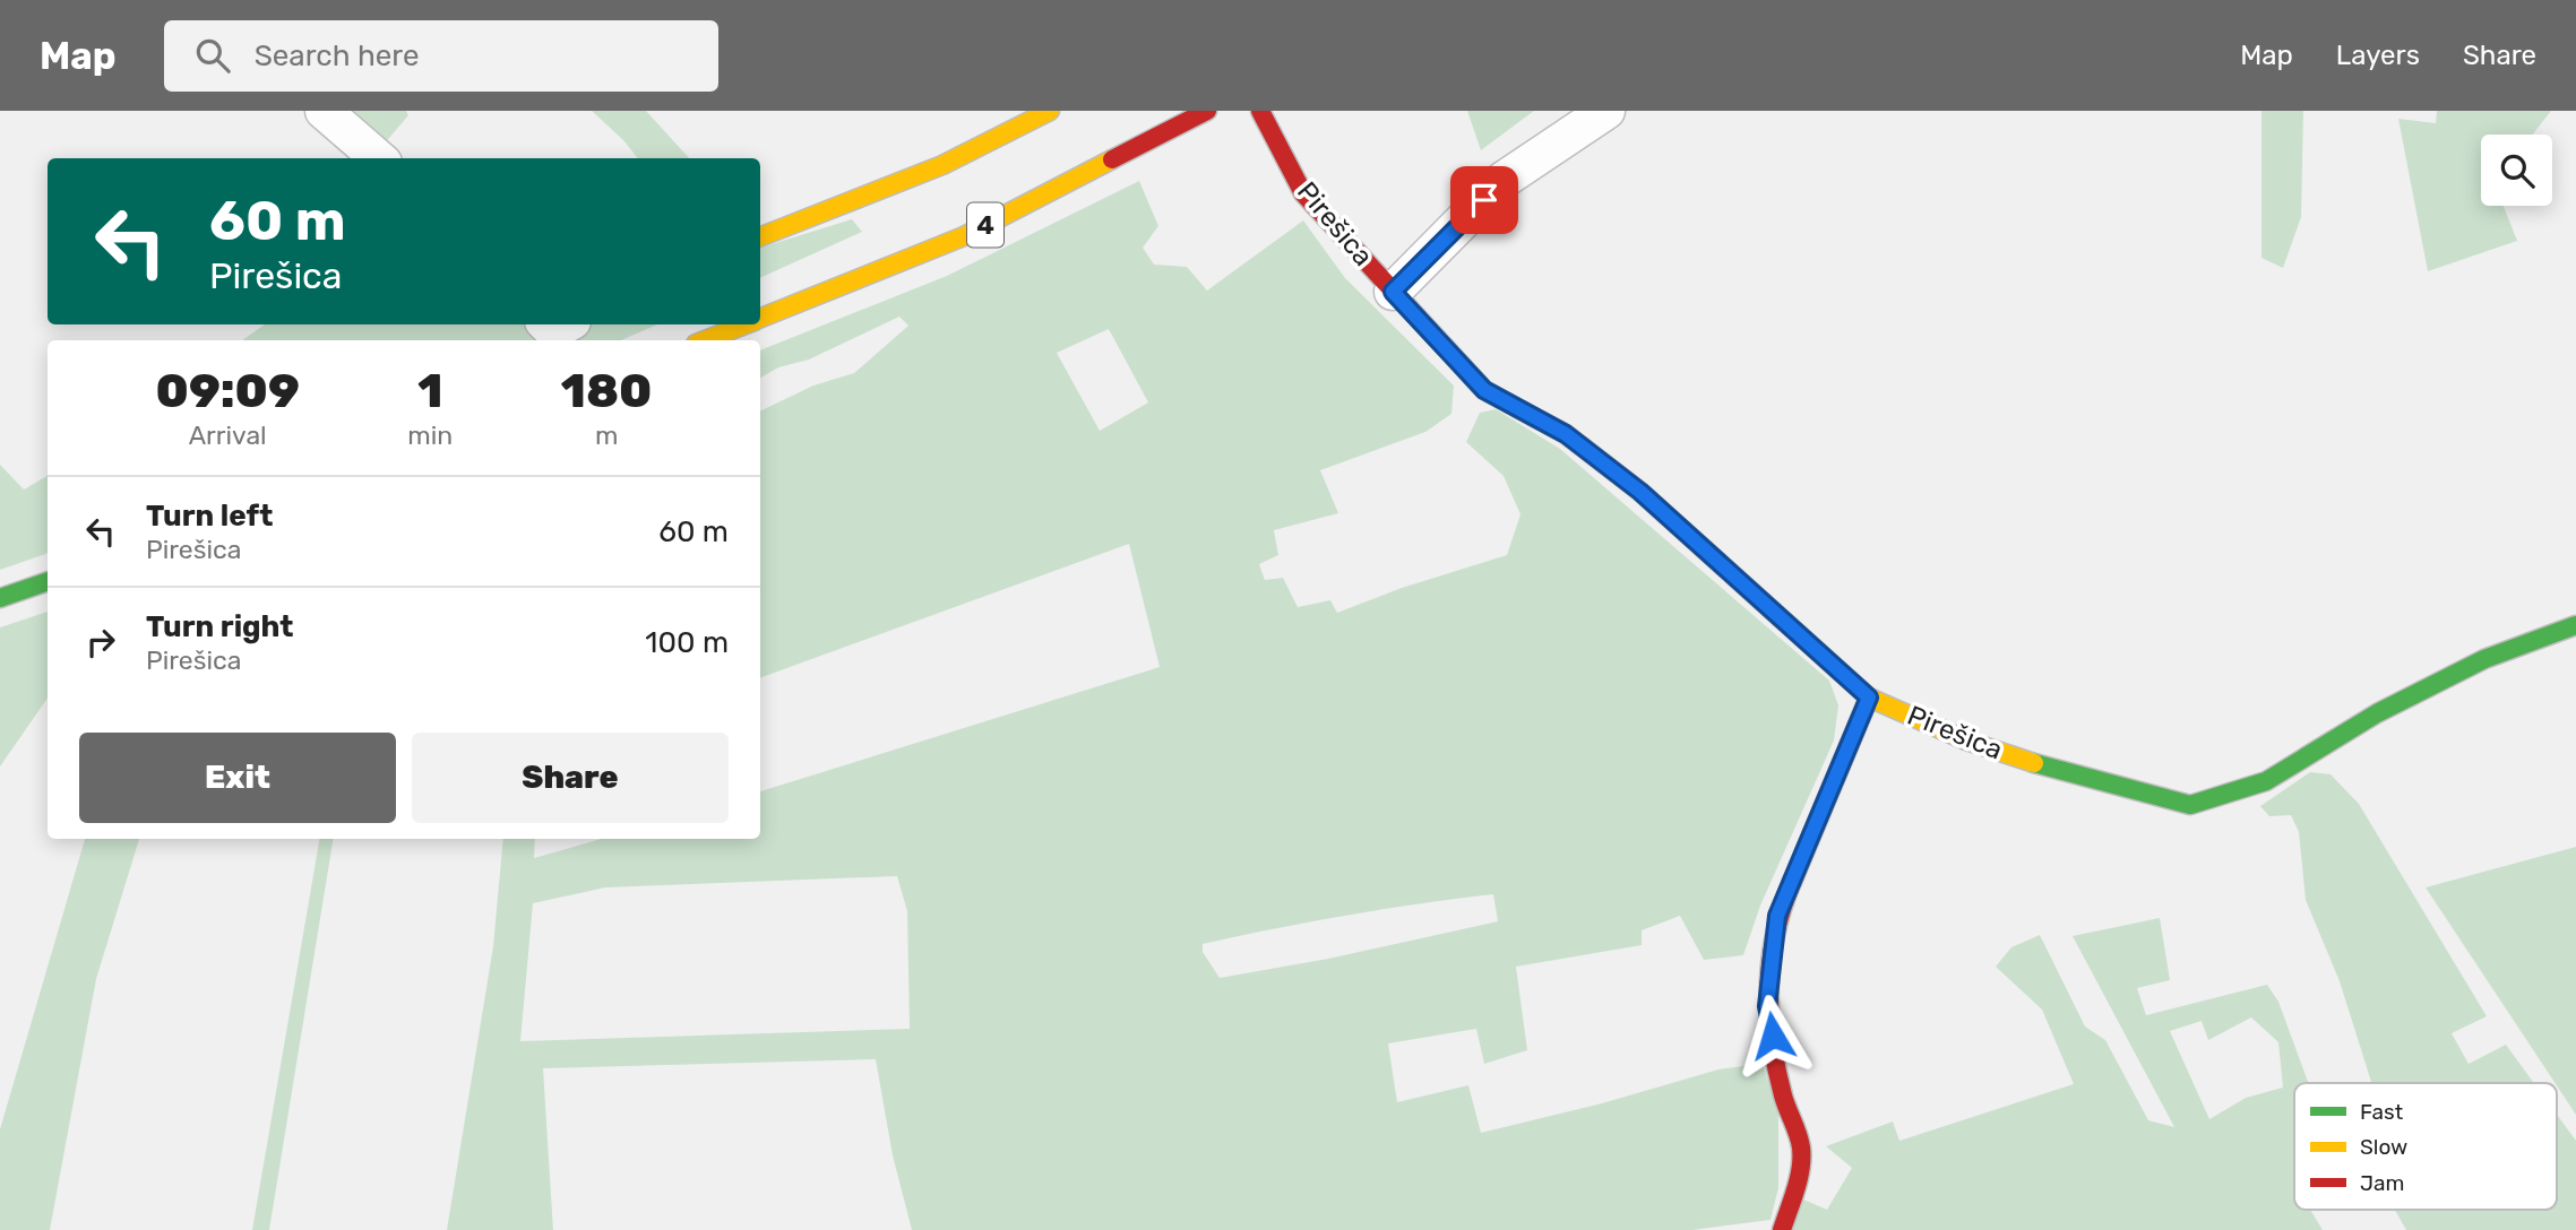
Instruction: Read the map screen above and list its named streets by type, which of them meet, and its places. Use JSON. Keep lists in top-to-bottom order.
{
  "streets": {
    "street": ["Pirešica", "4"]
  },
  "legend": ["Fast", "Slow", "Jam"],
  "page": {
    "header": "Map",
    "search": "Search here",
    "nav": ["Map", "Layers", "Share"],
    "turn": ["60 m", "Pirešica"],
    "eta": [
      "09:09",
      "Arrival",
      "1",
      "min",
      "180",
      "m"
    ],
    "list": [
      {
        "name": "Turn left",
        "note": "Pirešica",
        "value": "60 m"
      },
      {
        "name": "Turn right",
        "note": "Pirešica",
        "value": "100 m"
      }
    ],
    "buttons": ["Exit", "Share"]
  }
}
